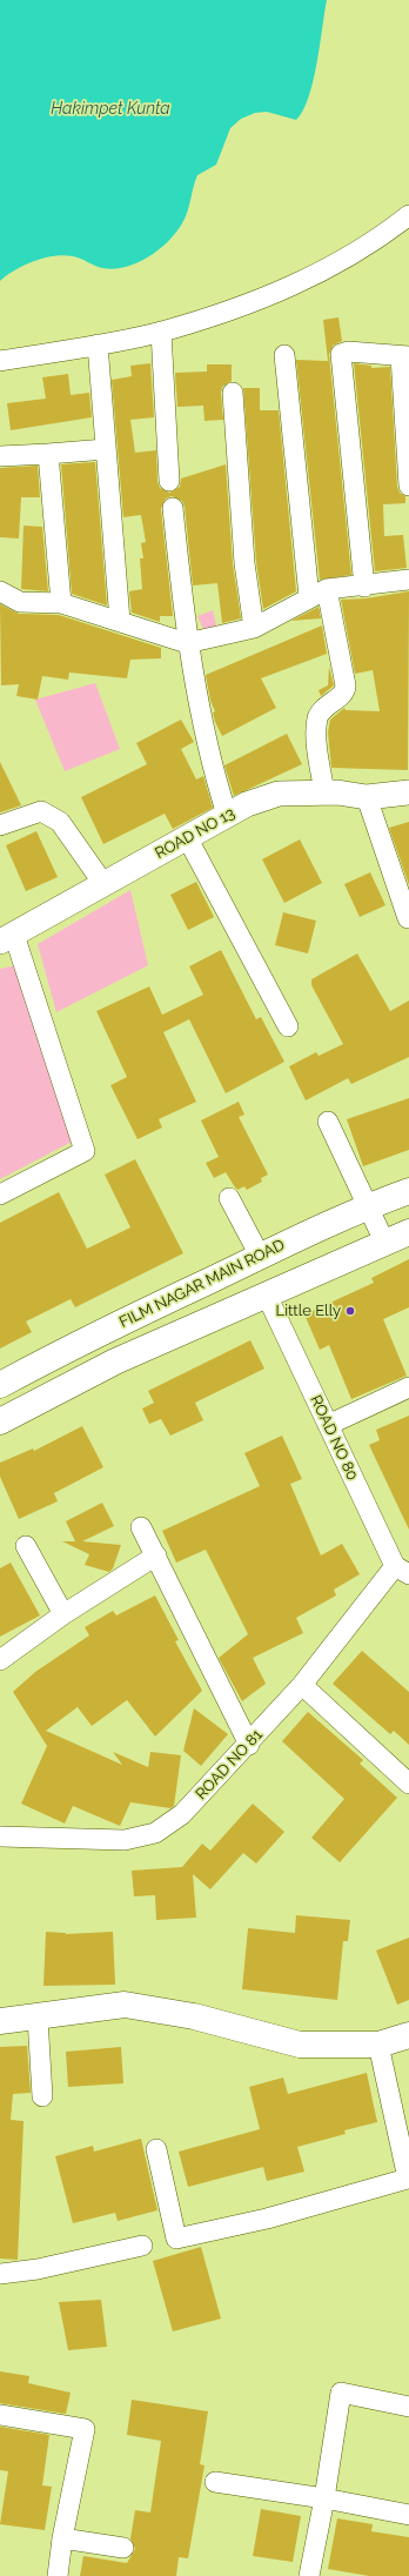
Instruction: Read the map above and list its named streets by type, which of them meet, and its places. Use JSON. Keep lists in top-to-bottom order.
{
  "streets": {
    "main road": ["FILM NAGAR MAIN ROAD"],
    "street": ["ROAD NO 13", "ROAD NO 80", "ROAD NO 81"]
  },
  "crossings": [
    ["ROAD NO 80", "ROAD NO 81"]
  ],
  "water": ["Hakimpet Kunta"],
  "places": ["Little Elly"]
}
